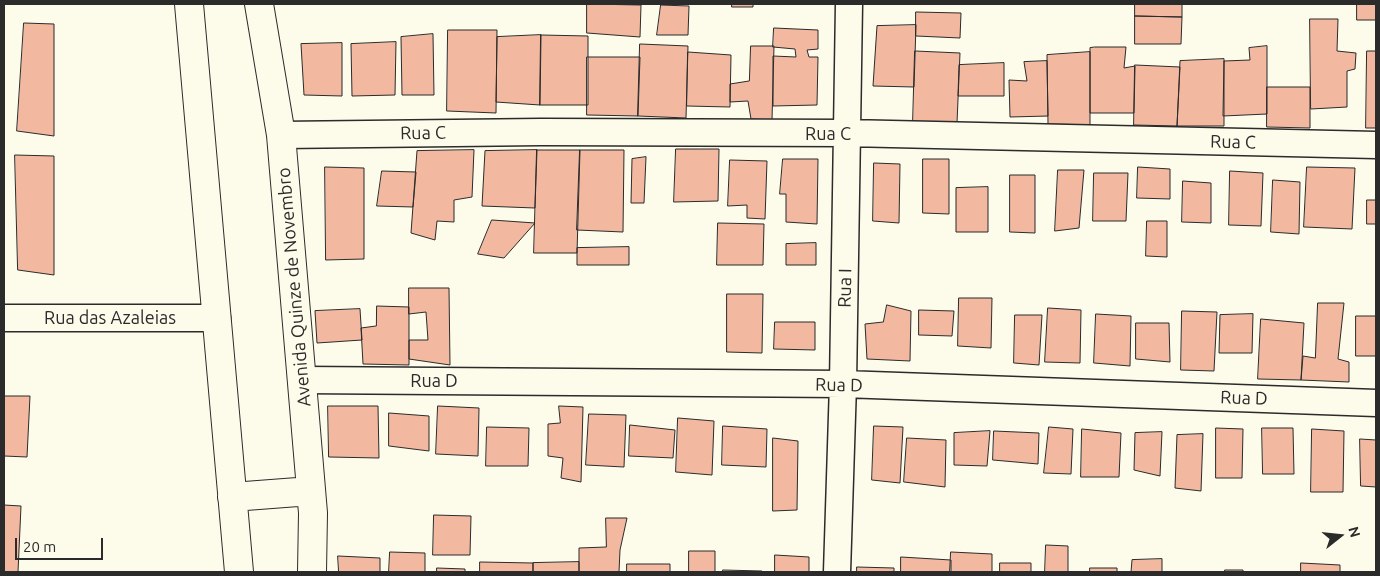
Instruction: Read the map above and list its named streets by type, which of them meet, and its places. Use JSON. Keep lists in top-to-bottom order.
{
  "streets": {
    "main road": ["Avenida Quinze de Novembro"],
    "street": [
      "Rua C",
      "Rua I",
      "Rua das Azaleias",
      "Rua D"
    ]
  },
  "crossings": [
    ["Rua C", "Avenida Quinze de Novembro"],
    ["Rua C", "Rua I"],
    ["Avenida Quinze de Novembro", "Rua D"],
    ["Rua I", "Rua D"]
  ],
  "scale_bar": "20 m",
  "north": "right"
}
